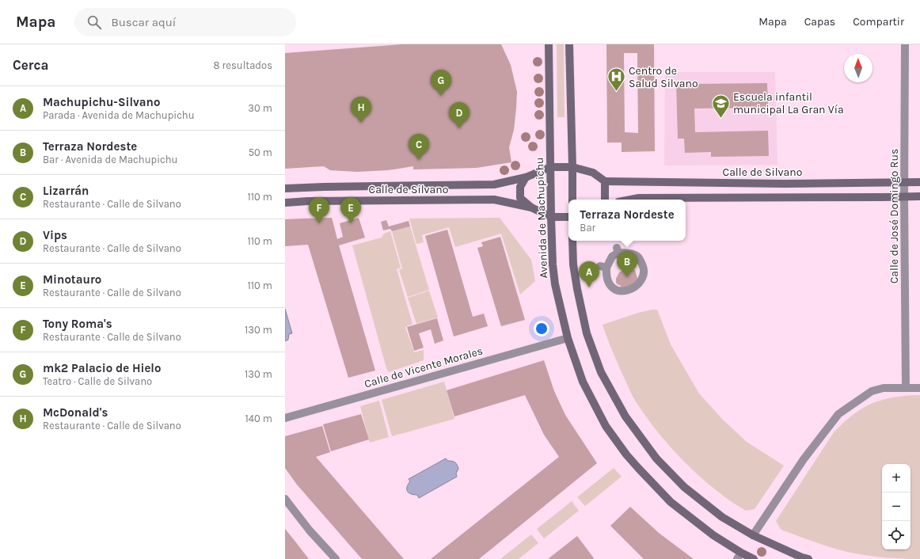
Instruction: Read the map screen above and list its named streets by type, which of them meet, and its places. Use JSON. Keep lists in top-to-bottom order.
{
  "streets": {
    "street": [
      "Calle de Silvano",
      "Calle de José Domingo Rus",
      "Avenida de Machupichu",
      "Calle de Vicente Morales"
    ]
  },
  "crossings": [
    ["Calle de Silvano", "Calle de José Domingo Rus"],
    ["Calle de Silvano", "Avenida de Machupichu"],
    ["Avenida de Machupichu", "Calle de Vicente Morales"]
  ],
  "places": {
    "hospital": ["Centro de Salud Silvano"],
    "school or university": ["Escuela infantil municipal La Gran Vía"]
  },
  "north": "top",
  "page": {
    "header": "Mapa",
    "search": "Buscar aquí",
    "nav": ["Mapa", "Capas", "Compartir"],
    "heading": ["Cerca", "8 resultados"],
    "pins": [
      "G",
      "H",
      "D",
      "C",
      "E",
      "F",
      "B",
      "A"
    ],
    "list": [
      {
        "mark": "A",
        "name": "Machupichu-Silvano",
        "note": "Parada · Avenida de Machupichu",
        "value": "30 m"
      },
      {
        "mark": "B",
        "name": "Terraza Nordeste",
        "note": "Bar · Avenida de Machupichu",
        "value": "50 m"
      },
      {
        "mark": "C",
        "name": "Lizarrán",
        "note": "Restaurante · Calle de Silvano",
        "value": "110 m"
      },
      {
        "mark": "D",
        "name": "Vips",
        "note": "Restaurante · Calle de Silvano",
        "value": "110 m"
      },
      {
        "mark": "E",
        "name": "Minotauro",
        "note": "Restaurante · Calle de Silvano",
        "value": "110 m"
      },
      {
        "mark": "F",
        "name": "Tony Roma's",
        "note": "Restaurante · Calle de Silvano",
        "value": "130 m"
      },
      {
        "mark": "G",
        "name": "mk2 Palacio de Hielo",
        "note": "Teatro · Calle de Silvano",
        "value": "130 m"
      },
      {
        "mark": "H",
        "name": "McDonald's",
        "note": "Restaurante · Calle de Silvano",
        "value": "140 m"
      }
    ],
    "popup": ["Terraza Nordeste", "Bar"],
    "map_buttons": ["+", "−"]
  }
}
